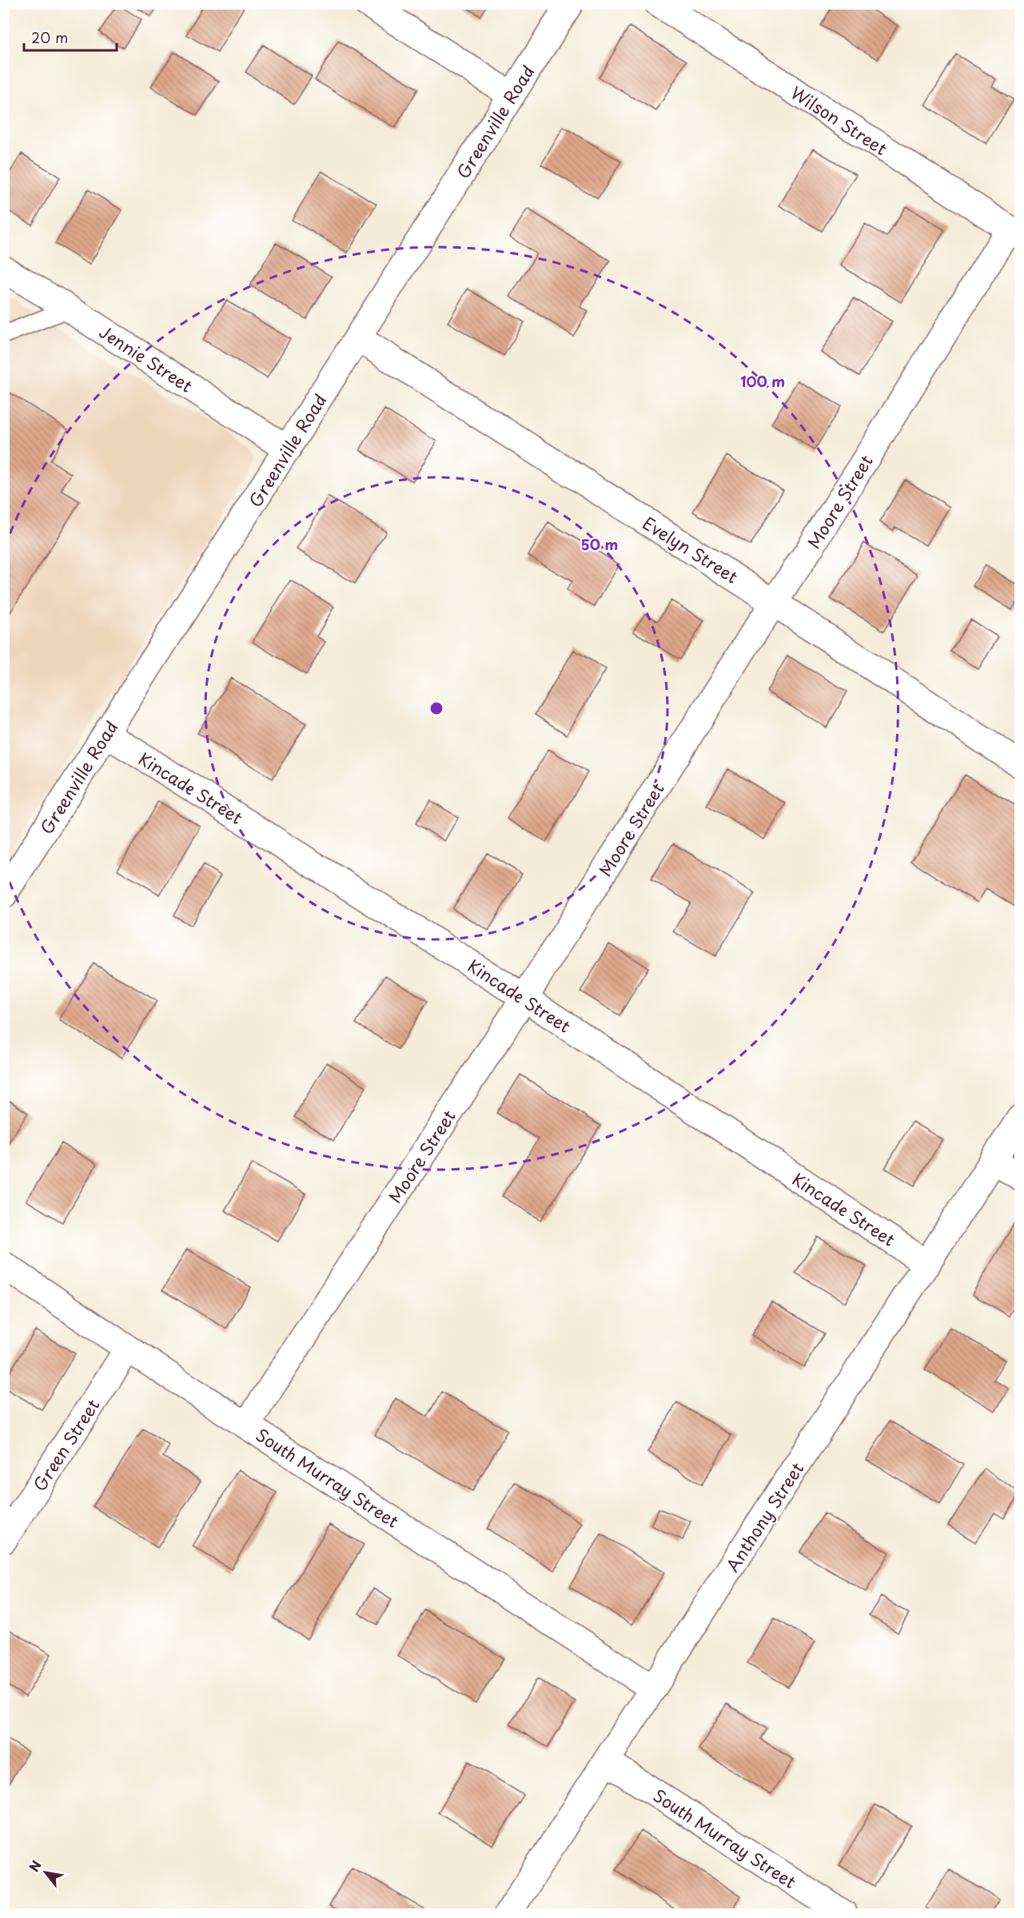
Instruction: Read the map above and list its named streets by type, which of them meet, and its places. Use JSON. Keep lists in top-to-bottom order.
{
  "streets": {
    "street": [
      "Wilson Street",
      "Greenville Road",
      "Jennie Street",
      "Moore Street",
      "Evelyn Street",
      "Kincade Street",
      "Green Street",
      "South Murray Street",
      "Anthony Street"
    ]
  },
  "crossings": [
    ["Wilson Street", "Moore Street"],
    ["Greenville Road", "Jennie Street"],
    ["Greenville Road", "Evelyn Street"],
    ["Greenville Road", "Kincade Street"],
    ["Moore Street", "Evelyn Street"],
    ["Moore Street", "Kincade Street"],
    ["Moore Street", "South Murray Street"],
    ["Kincade Street", "Anthony Street"],
    ["Green Street", "South Murray Street"],
    ["South Murray Street", "Anthony Street"]
  ],
  "scale_bar": "20 m",
  "north": "top left",
  "rings": ["100 m", "50 m"]
}
